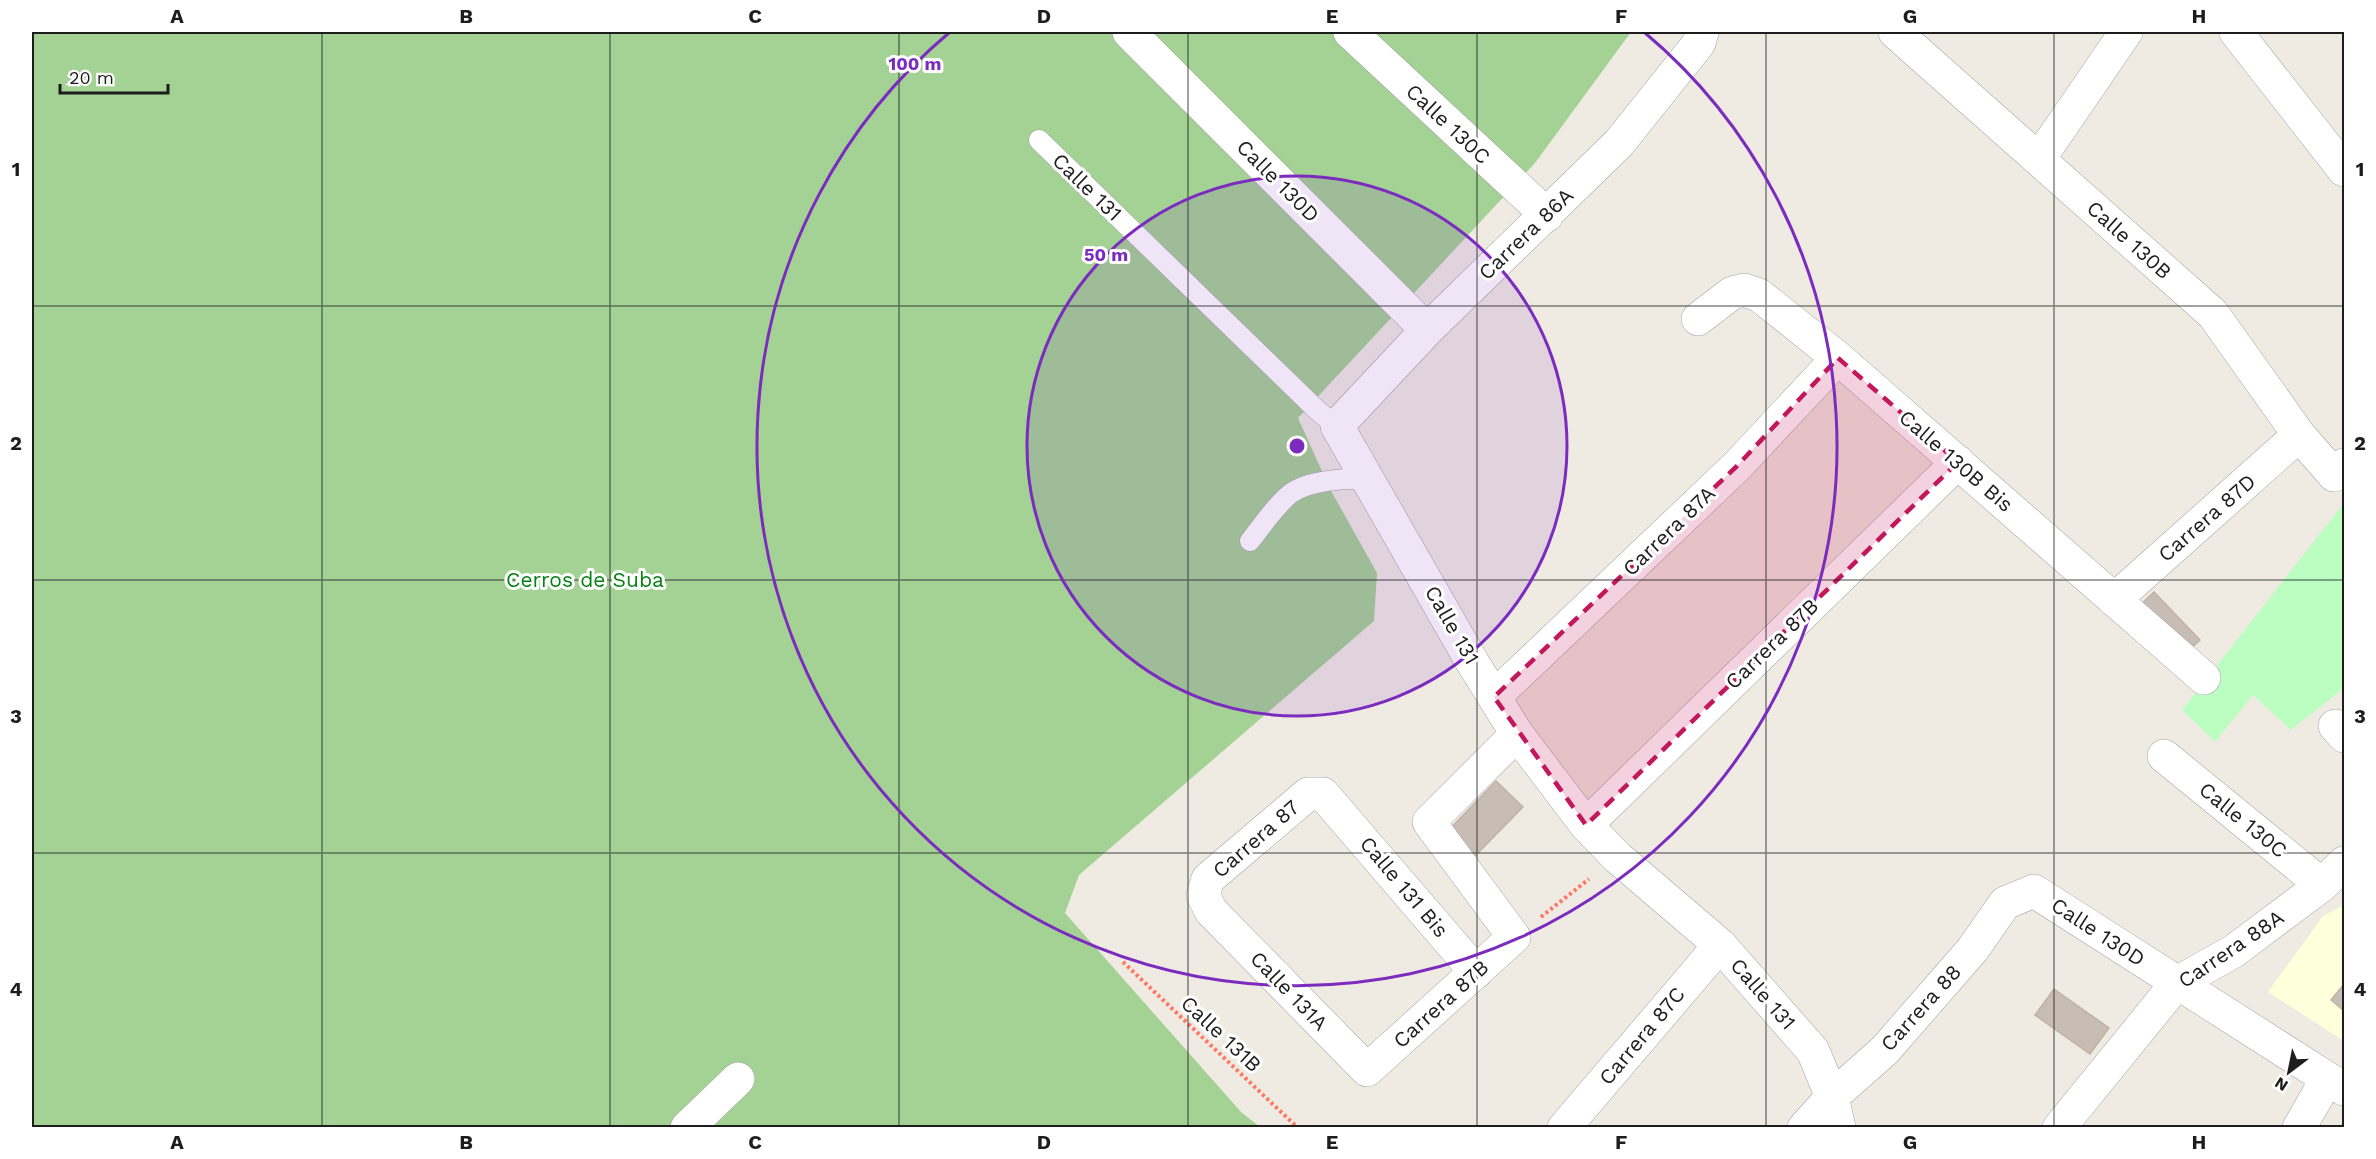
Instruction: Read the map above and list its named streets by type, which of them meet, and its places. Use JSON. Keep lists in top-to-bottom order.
{
  "streets": {
    "street": [
      "Calle 130C",
      "Calle 130D",
      "Calle 131",
      "Carrera 86A",
      "Calle 130B",
      "Calle 130B Bis",
      "Carrera 87D",
      "Carrera 87A",
      "Carrera 87B",
      "Carrera 87",
      "Calle 131 Bis",
      "Carrera 88A",
      "Calle 131A",
      "Carrera 88",
      "Carrera 87C"
    ],
    "path": ["Calle 131B"]
  },
  "crossings": [
    ["Calle 130C", "Carrera 86A"],
    ["Calle 130C", "Carrera 88A"],
    ["Calle 130D", "Carrera 86A"],
    ["Calle 130D", "Carrera 88A"],
    ["Calle 130D", "Carrera 88"],
    ["Calle 131", "Carrera 86A"],
    ["Calle 131", "Carrera 87A"],
    ["Calle 131", "Carrera 87B"],
    ["Calle 131", "Carrera 88"],
    ["Calle 131", "Carrera 87C"],
    ["Calle 130B", "Carrera 87D"],
    ["Calle 130B Bis", "Carrera 87D"],
    ["Calle 130B Bis", "Carrera 87A"],
    ["Calle 130B Bis", "Carrera 87B"],
    ["Carrera 87B", "Calle 131 Bis"],
    ["Carrera 87B", "Calle 131A"],
    ["Carrera 87", "Calle 131 Bis"],
    ["Carrera 87", "Calle 131A"]
  ],
  "parks": ["Cerros de Suba"],
  "scale_bar": "20 m",
  "north": "bottom left",
  "grid": {
    "columns": [
      "A",
      "B",
      "C",
      "D",
      "E",
      "F",
      "G",
      "H"
    ],
    "rows": [
      "1",
      "2",
      "3",
      "4"
    ]
  },
  "rings": ["100 m", "50 m"]
}
